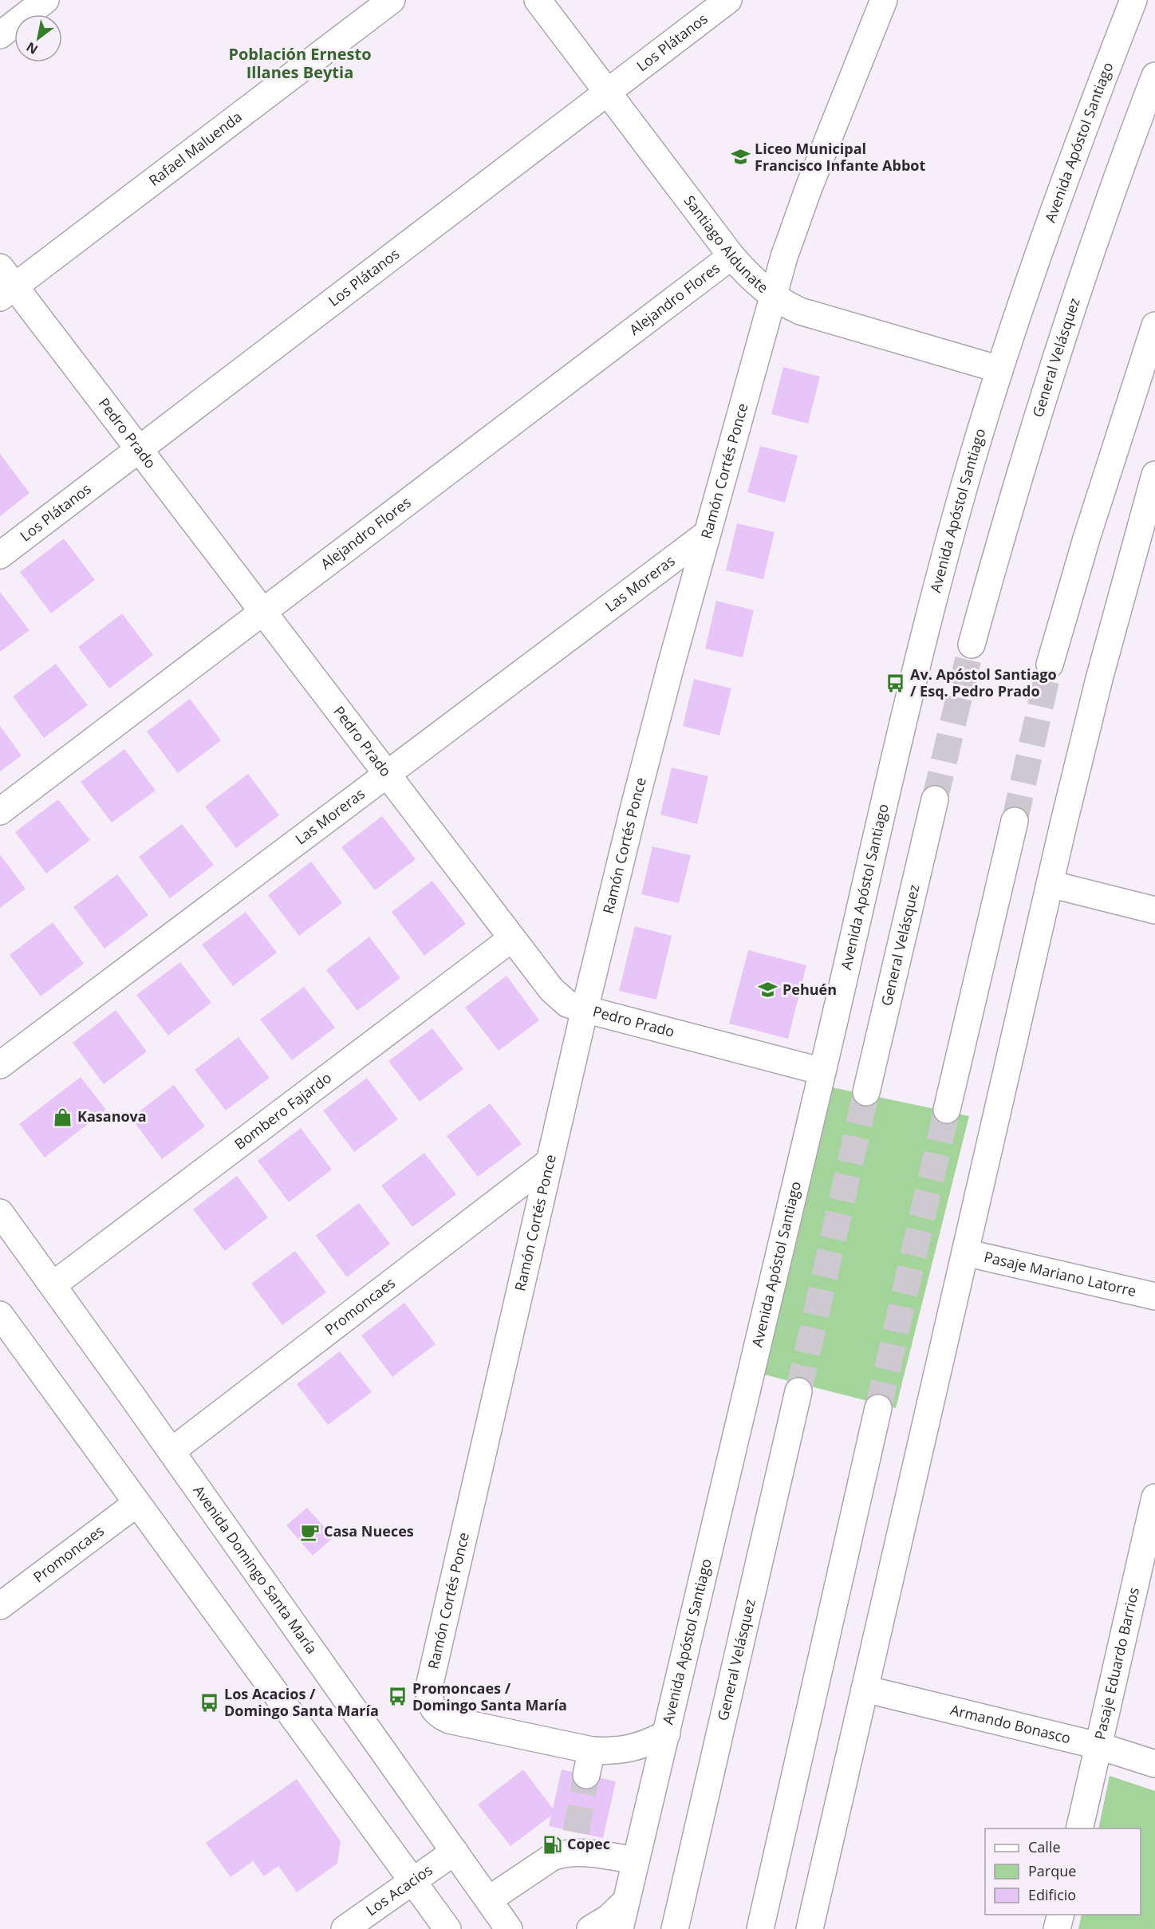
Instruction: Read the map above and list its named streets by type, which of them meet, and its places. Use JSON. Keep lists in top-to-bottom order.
{
  "streets": {
    "main road": [
      "Los Plátanos",
      "Avenida Apóstol Santiago",
      "Rafael Maluenda",
      "Santiago Aldunate",
      "Alejandro Flores",
      "General Velásquez",
      "Pedro Prado",
      "Ramón Cortés Ponce",
      "Las Moreras",
      "Bombero Fajardo",
      "Pasaje Mariano Latorre",
      "Promoncaes",
      "Avenida Domingo Santa María",
      "Pasaje Eduardo Barrios",
      "Armando Bonasco",
      "Los Acacios"
    ]
  },
  "crossings": [
    ["Los Plátanos", "Santiago Aldunate"],
    ["Los Plátanos", "Pedro Prado"],
    ["Avenida Apóstol Santiago", "Santiago Aldunate"],
    ["Avenida Apóstol Santiago", "Pedro Prado"],
    ["Avenida Apóstol Santiago", "Ramón Cortés Ponce"],
    ["Rafael Maluenda", "Pedro Prado"],
    ["Santiago Aldunate", "Alejandro Flores"],
    ["Santiago Aldunate", "Ramón Cortés Ponce"],
    ["Alejandro Flores", "Pedro Prado"],
    ["Pedro Prado", "Ramón Cortés Ponce"],
    ["Pedro Prado", "Las Moreras"],
    ["Pedro Prado", "Bombero Fajardo"],
    ["Ramón Cortés Ponce", "Las Moreras"],
    ["Ramón Cortés Ponce", "Promoncaes"],
    ["Bombero Fajardo", "Avenida Domingo Santa María"],
    ["Promoncaes", "Avenida Domingo Santa María"],
    ["Avenida Domingo Santa María", "Los Acacios"],
    ["Pasaje Eduardo Barrios", "Armando Bonasco"]
  ],
  "districts": ["Población Ernesto Illanes Beytia"],
  "places": {
    "school or university": ["Liceo Municipal Francisco Infante Abbot", "Pehuén"],
    "bus stop": ["Av. Apóstol Santiago / Esq. Pedro Prado", "Promoncaes / Domingo Santa María", "Los Acacios / Domingo Santa María"],
    "shop": ["Kasanova"],
    "cafe": ["Casa Nueces"],
    "fuel station": ["Copec"]
  },
  "legend": ["Calle", "Parque", "Edificio"],
  "north": "bottom left"
}
